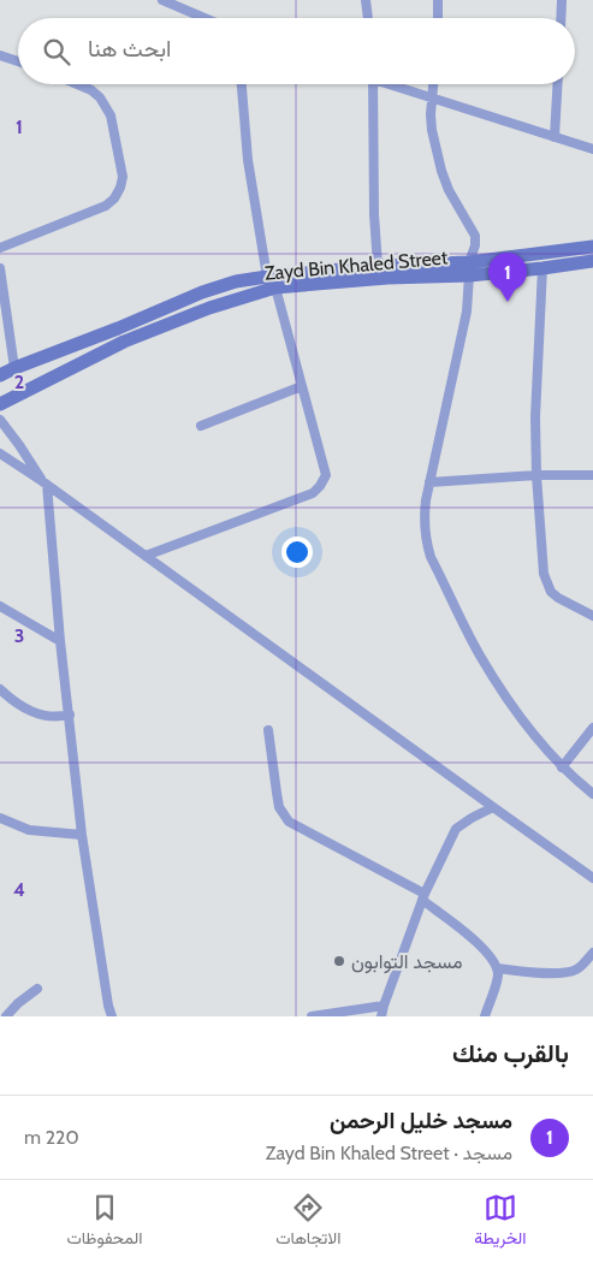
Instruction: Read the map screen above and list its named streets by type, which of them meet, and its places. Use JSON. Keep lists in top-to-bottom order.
{
  "streets": {
    "main road": ["Zayd Bin Khaled Street"]
  },
  "places": ["مسجد التوابون"],
  "page": {
    "search": "ابحث هنا",
    "pins": "1",
    "heading": "بالقرب منك",
    "list": [
      {
        "mark": "1",
        "name": "مسجد خليل الرحمن",
        "note": "مسجد · Zayd Bin Khaled Street",
        "value": "220 m"
      }
    ],
    "nav": ["الخريطة", "الاتجاهات", "المحفوظات"]
  },
  "grid": {
    "rows": [
      "1",
      "2",
      "3",
      "4"
    ]
  }
}
